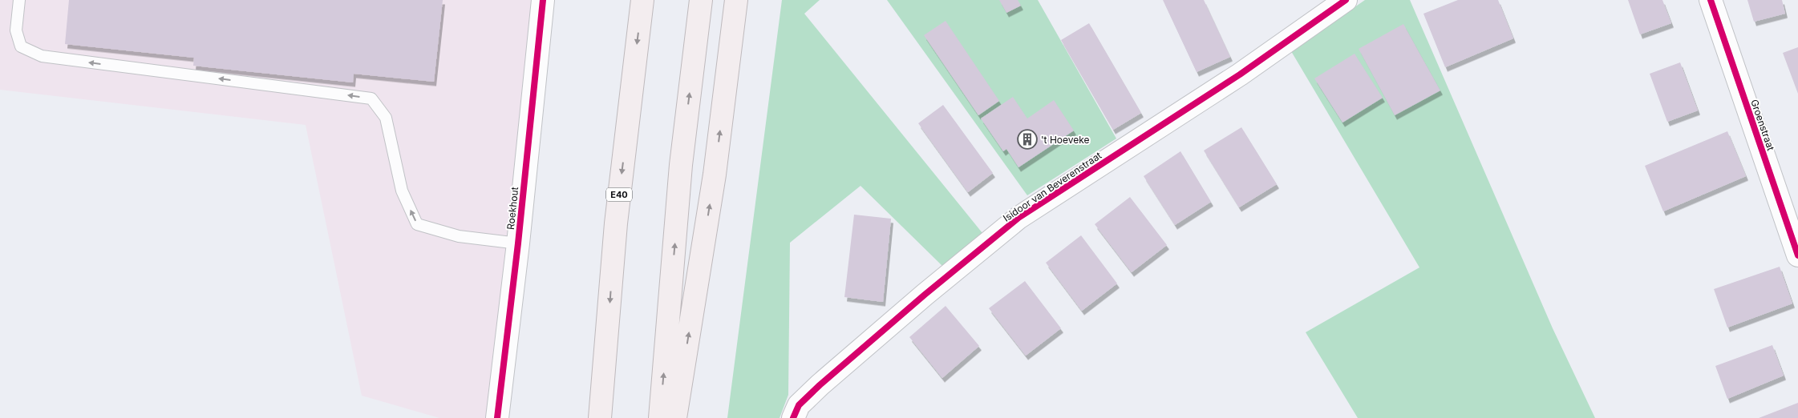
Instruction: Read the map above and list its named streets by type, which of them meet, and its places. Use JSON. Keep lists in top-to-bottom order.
{
  "streets": {
    "highway": ["E40"],
    "street": ["Groenstraat", "Isidoor van Beverenstraat", "Roekhout"]
  },
  "places": {
    "building": ["'t Hoeveke"]
  }
}
